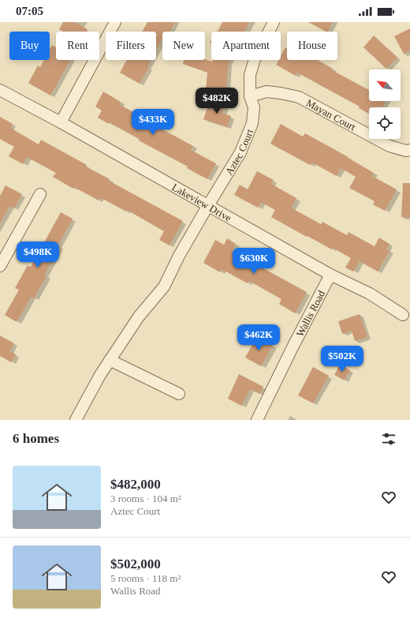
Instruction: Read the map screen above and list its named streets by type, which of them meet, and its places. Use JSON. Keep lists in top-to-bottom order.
{
  "streets": {
    "street": [
      "Mayan Court",
      "Aztec Court",
      "Lakeview Drive",
      "Wallis Road"
    ]
  },
  "crossings": [
    ["Mayan Court", "Aztec Court"],
    ["Aztec Court", "Lakeview Drive"],
    ["Lakeview Drive", "Wallis Road"]
  ],
  "north": "top left",
  "page": {
    "status": "07:05",
    "chip": [
      "Buy",
      "Rent",
      "Filters",
      "New",
      "Apartment",
      "House"
    ],
    "price": [
      "$482K",
      "$433K",
      "$498K",
      "$630K",
      "$462K",
      "$502K"
    ],
    "heading": "6 homes",
    "list": [
      {
        "name": "$482,000",
        "note": "3 rooms · 104 m² · Aztec Court"
      },
      {
        "name": "$502,000",
        "note": "5 rooms · 118 m² · Wallis Road"
      }
    ]
  }
}
